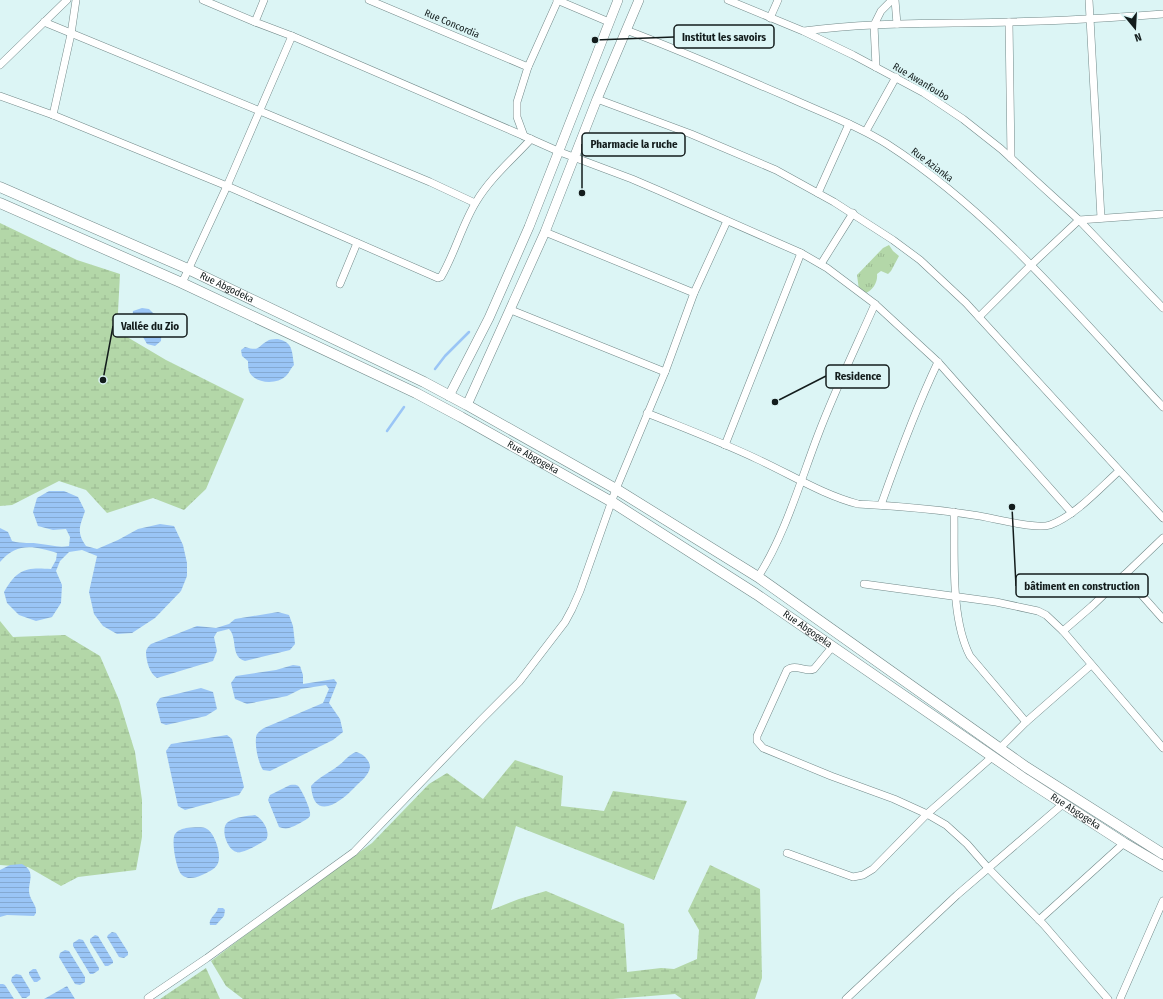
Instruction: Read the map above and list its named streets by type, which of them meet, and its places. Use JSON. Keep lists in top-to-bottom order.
{
  "streets": {
    "main road": ["Rue Abgodeka", "Rue Abgogeka"],
    "street": ["Rue Concordia", "Rue Awanfoubo", "Rue Azianka"]
  },
  "crossings": [
    ["Rue Abgodeka", "Rue Abgogeka"]
  ],
  "places": [
    "Institut les savoirs",
    "Pharmacie la ruche",
    "Vallée du Zio",
    "Residence",
    "bâtiment en construction"
  ],
  "north": "bottom"
}
